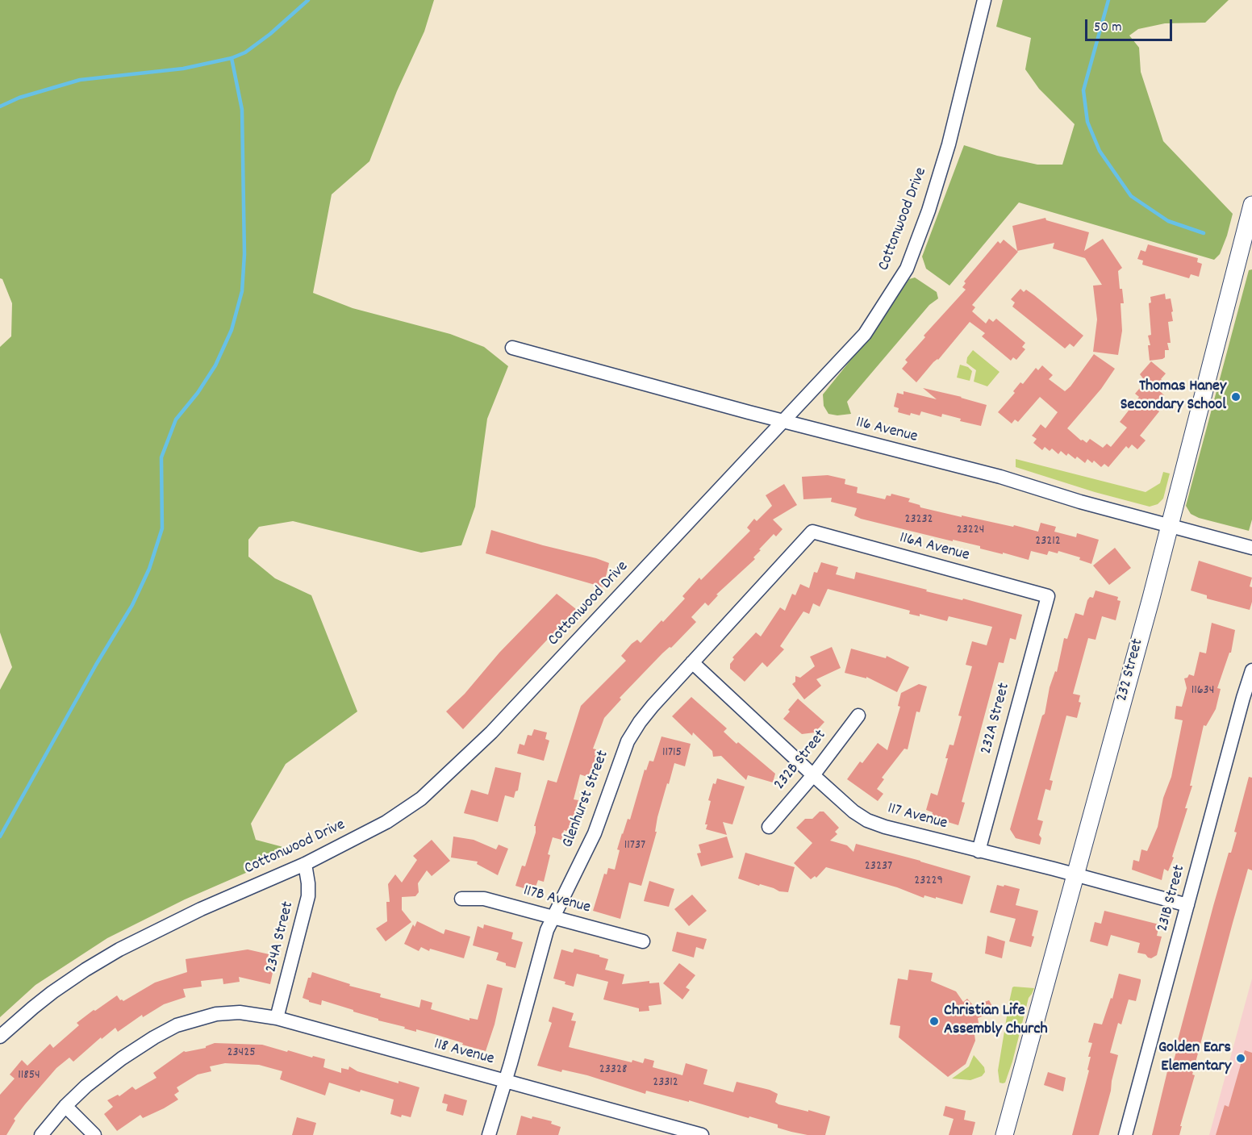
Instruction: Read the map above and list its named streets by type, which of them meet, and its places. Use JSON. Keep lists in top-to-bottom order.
{
  "streets": {
    "main road": ["232 Street"],
    "street": [
      "Cottonwood Drive",
      "116 Avenue",
      "116A Avenue",
      "232A Street",
      "232B Street",
      "Glenhurst Street",
      "117 Avenue",
      "231B Street",
      "117B Avenue",
      "234A Street",
      "118 Avenue"
    ]
  },
  "crossings": [
    ["Cottonwood Drive", "116 Avenue"],
    ["Cottonwood Drive", "234A Street"],
    ["116 Avenue", "232 Street"],
    ["116A Avenue", "232A Street"],
    ["116A Avenue", "Glenhurst Street"],
    ["232 Street", "117 Avenue"],
    ["232A Street", "117 Avenue"],
    ["232B Street", "117 Avenue"],
    ["Glenhurst Street", "117 Avenue"],
    ["Glenhurst Street", "117B Avenue"],
    ["Glenhurst Street", "118 Avenue"],
    ["117 Avenue", "231B Street"],
    ["234A Street", "118 Avenue"]
  ],
  "places": ["Thomas Haney Secondary School", "Christian Life Assembly Church", "Golden Ears Elementary"],
  "house_numbers": [
    "23232",
    "23224",
    "23212",
    "11634",
    "11715",
    "11737",
    "23237",
    "23229",
    "23425",
    "23328",
    "11854",
    "23312"
  ],
  "scale_bar": "50 m"
}
